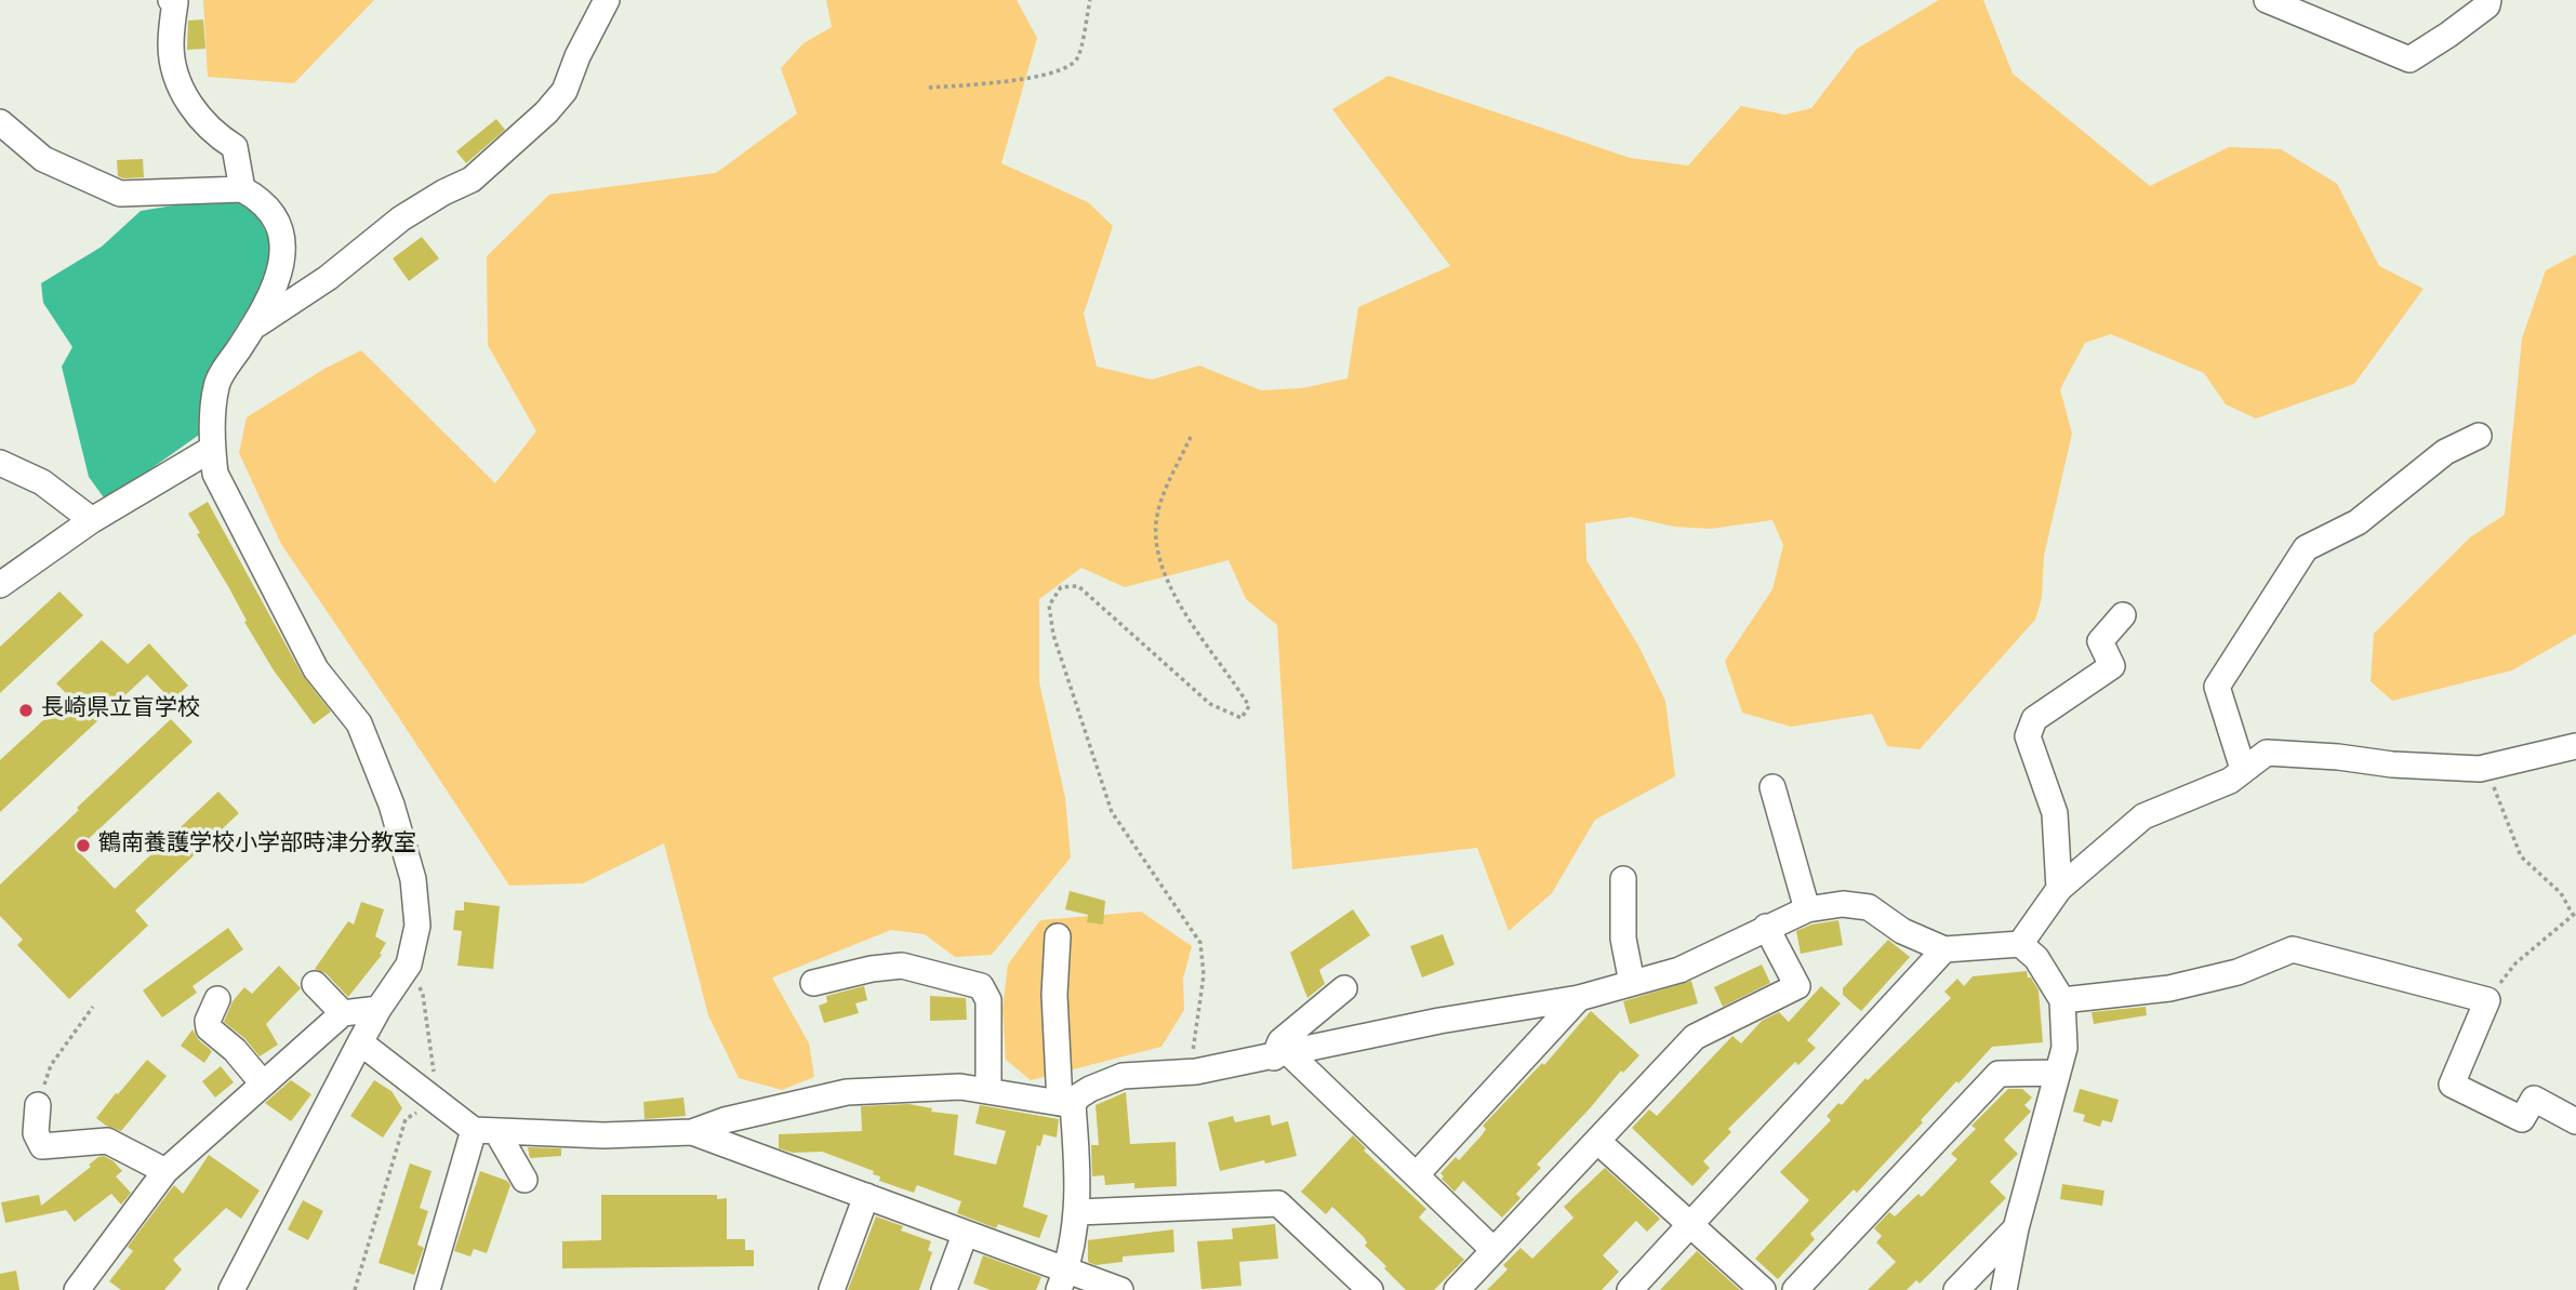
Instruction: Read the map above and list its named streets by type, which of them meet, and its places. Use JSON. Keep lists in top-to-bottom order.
{
  "places": ["長崎県立盲学校", "鶴南養護学校小学部時津分教室"]
}
